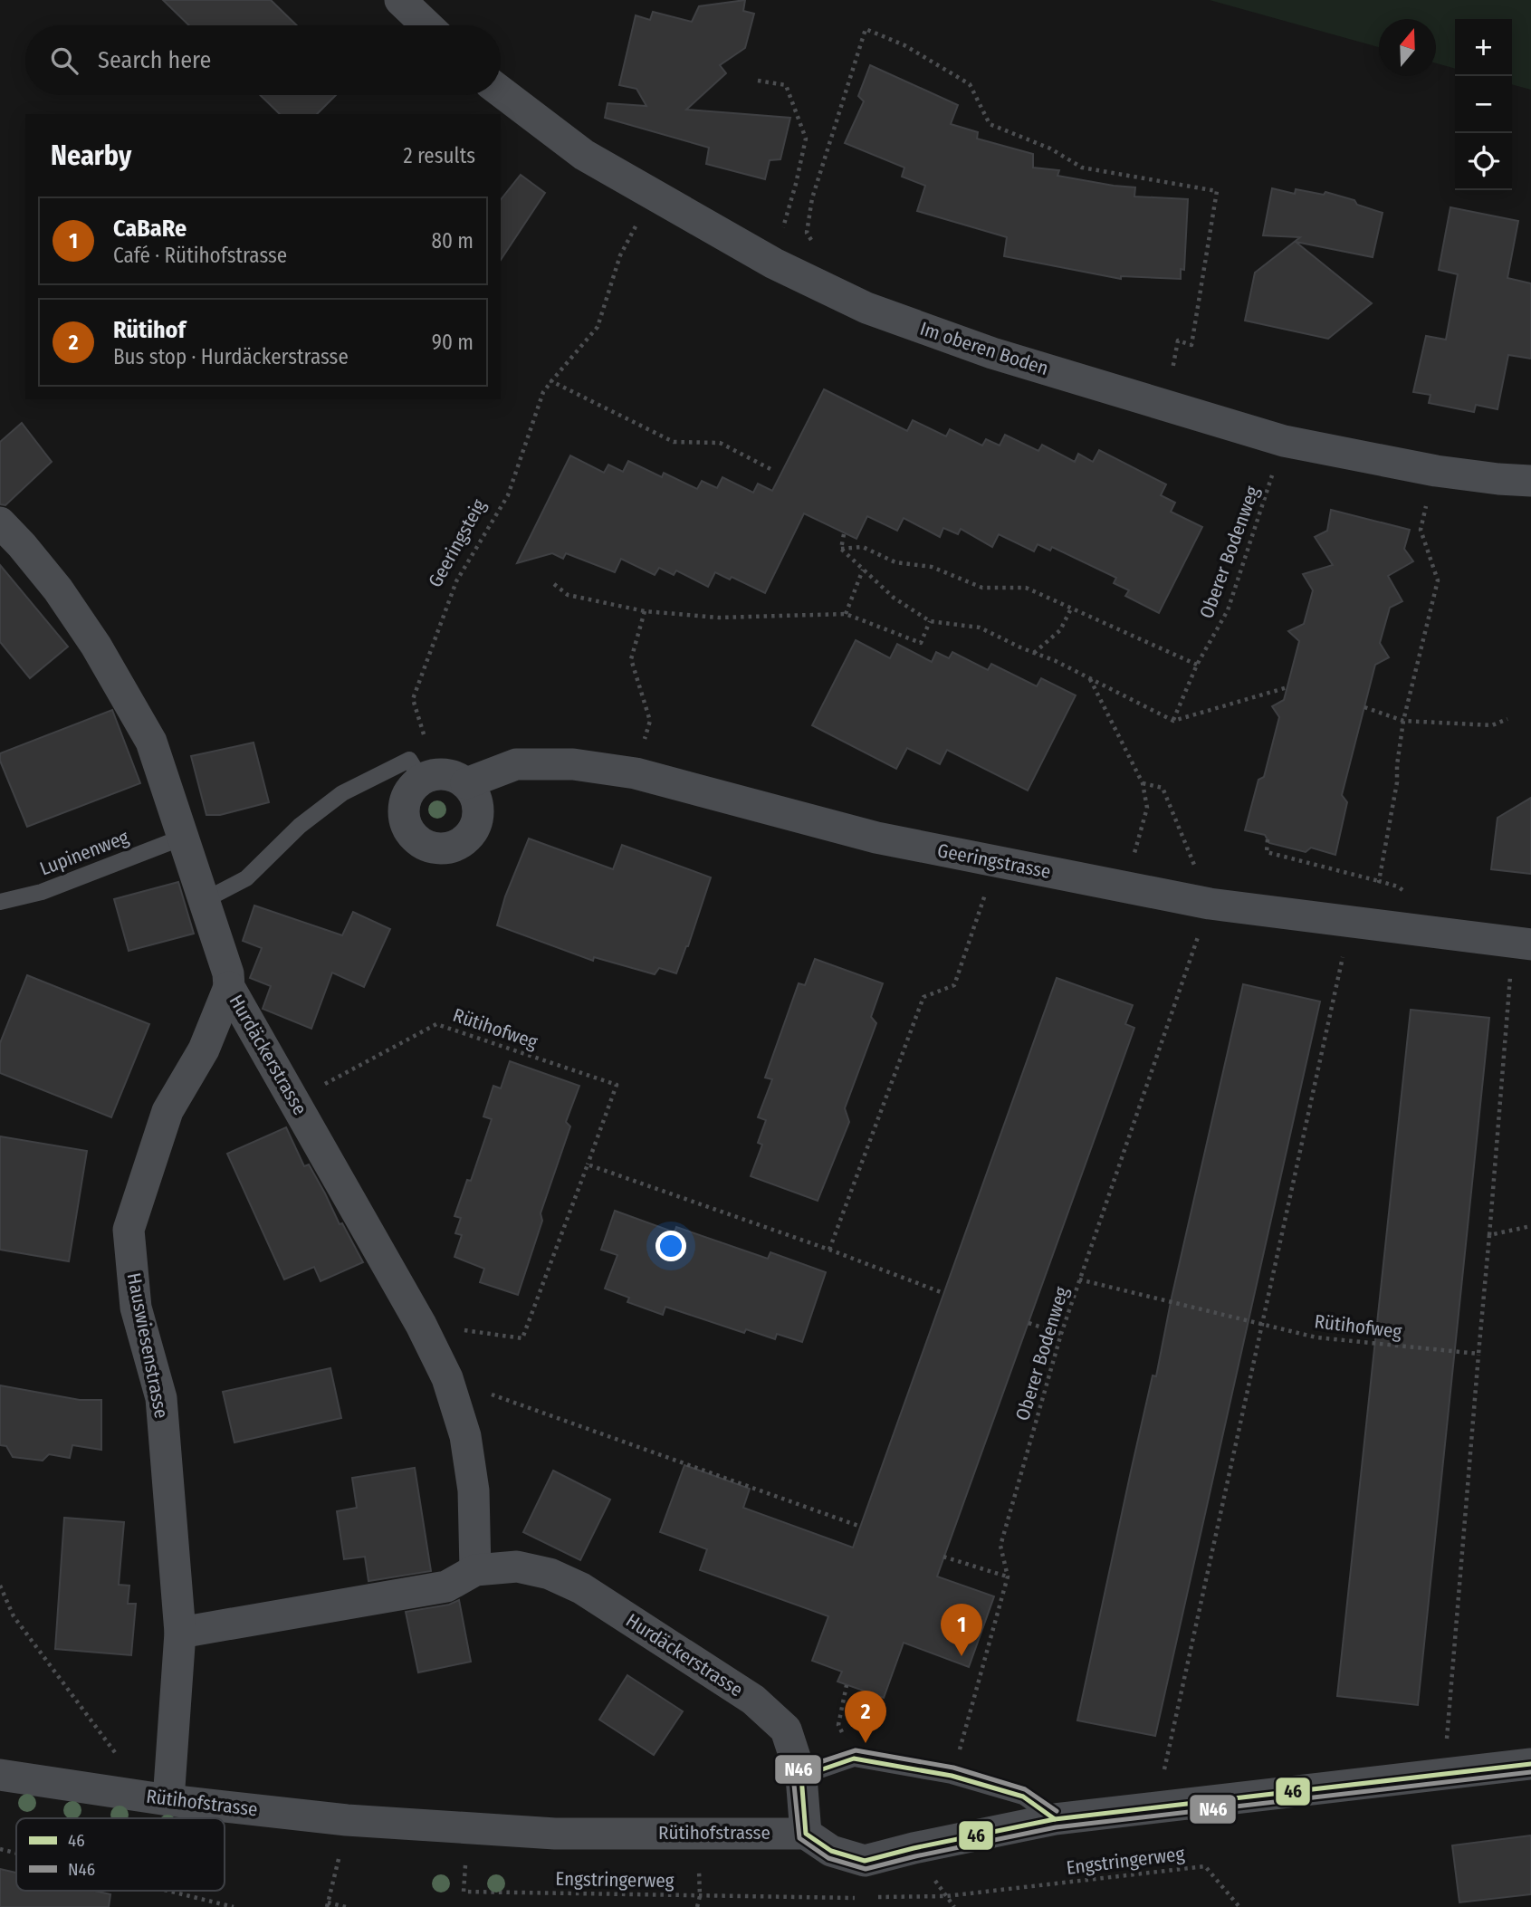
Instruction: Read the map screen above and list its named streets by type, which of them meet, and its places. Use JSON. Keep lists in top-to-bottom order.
{
  "streets": {
    "street": [
      "Im oberen Boden",
      "Geeringstrasse",
      "Hurdäckerstrasse",
      "Hauswiesenstrasse",
      "Rütihofstrasse"
    ],
    "lane": ["Lupinenweg"],
    "path": [
      "Geeringsteig",
      "Oberer Bodenweg",
      "Rütihofweg",
      "Engstringerweg"
    ]
  },
  "crossings": [
    ["Oberer Bodenweg", "Rütihofweg"],
    ["Lupinenweg", "Hurdäckerstrasse"],
    ["Rütihofweg", "Hurdäckerstrasse"],
    ["Hurdäckerstrasse", "Hauswiesenstrasse"],
    ["Hurdäckerstrasse", "Rütihofstrasse"],
    ["Hauswiesenstrasse", "Rütihofstrasse"]
  ],
  "lines": ["transit line N46", "transit line 46"],
  "legend": ["46", "N46"],
  "north": "top",
  "page": {
    "map_buttons": ["+", "−"],
    "search": "Search here",
    "heading": ["Nearby", "2 results"],
    "list": [
      {
        "mark": "1",
        "name": "CaBaRe",
        "note": "Café · Rütihofstrasse",
        "value": "80 m"
      },
      {
        "mark": "2",
        "name": "Rütihof",
        "note": "Bus stop · Hurdäckerstrasse",
        "value": "90 m"
      }
    ],
    "pins": ["1", "2"]
  }
}
